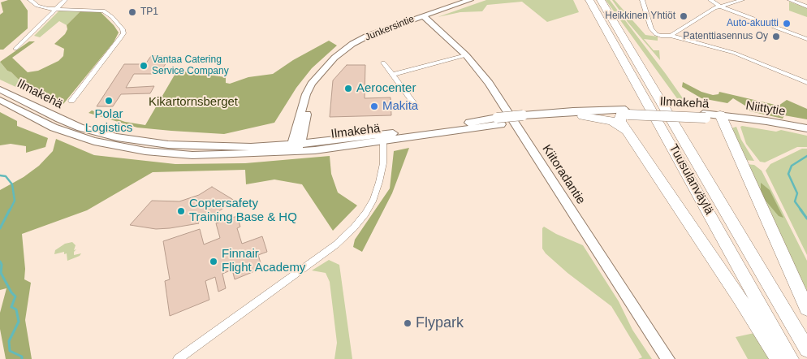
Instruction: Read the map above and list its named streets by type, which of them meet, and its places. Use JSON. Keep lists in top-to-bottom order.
{
  "streets": {
    "highway": ["Tuusulanväylä"],
    "main road": [
      "Junkersintie",
      "Ilmakehä",
      "Niittytie",
      "Kiitoradantie"
    ]
  },
  "crossings": [
    ["Junkersintie", "Ilmakehä"],
    ["Junkersintie", "Kiitoradantie"],
    ["Ilmakehä", "Niittytie"]
  ],
  "parks": ["Kikartornsberget"],
  "places": [
    "TP1",
    "Heikkinen Yhtiöt",
    "Auto-akuutti",
    "Patenttiasennus Oy",
    "Vantaa Catering Service Company",
    "Aerocenter",
    "Polar Logistics",
    "Makita",
    "Coptersafety Training Base & HQ",
    "Finnair Flight Academy",
    "Flypark"
  ]
}
